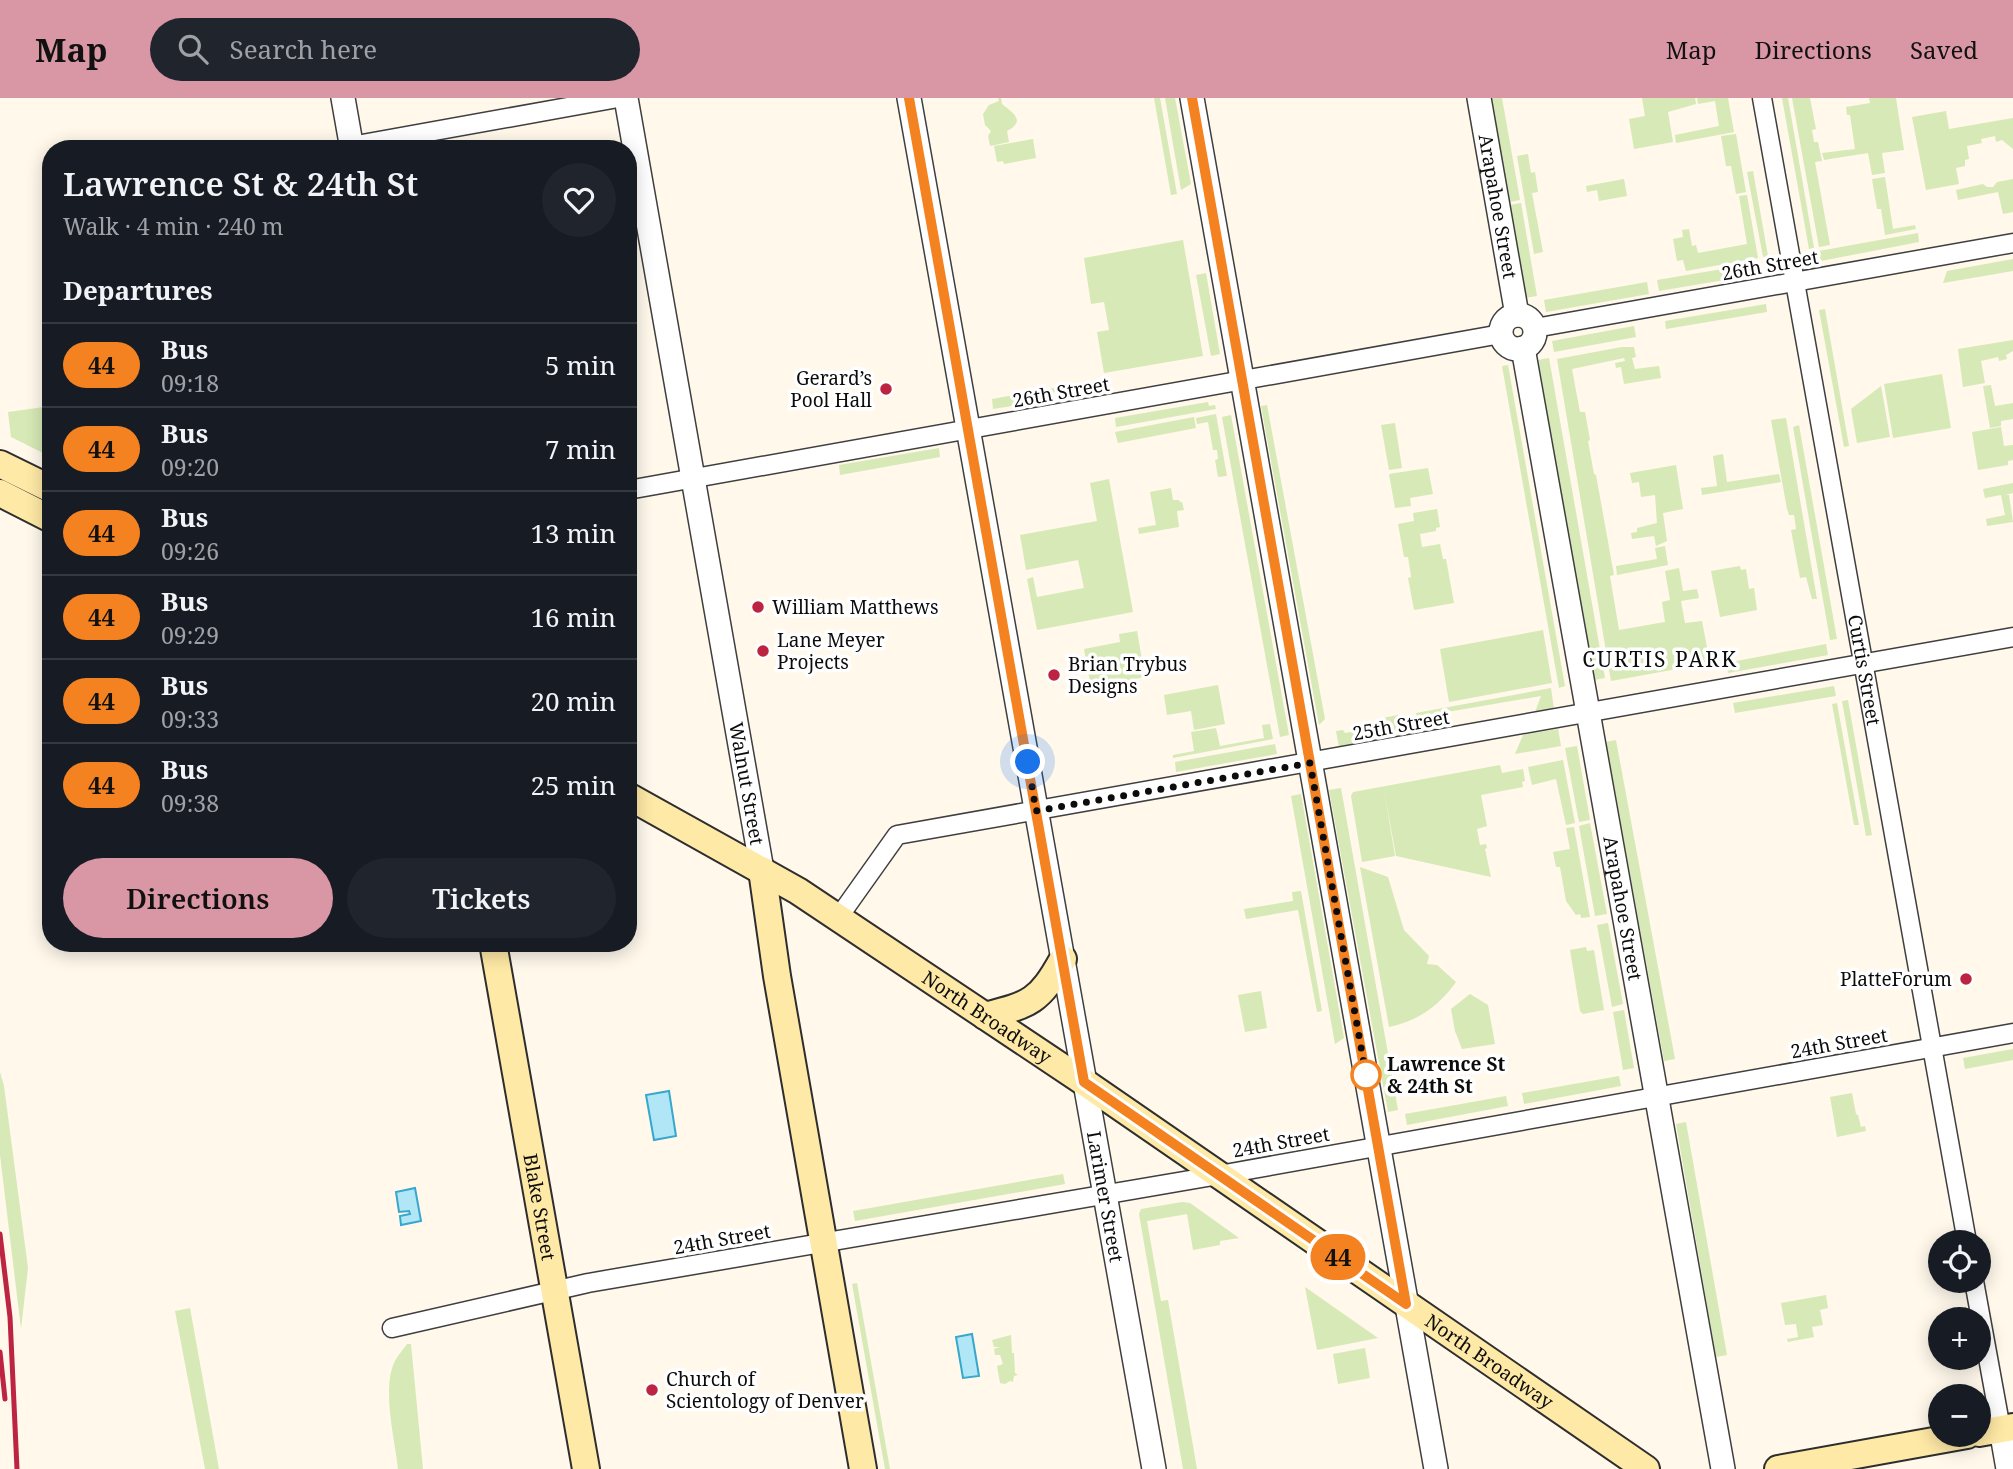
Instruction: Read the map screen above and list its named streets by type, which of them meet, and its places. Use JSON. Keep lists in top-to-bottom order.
{
  "streets": {
    "main road": ["Walnut Street", "North Broadway", "Blake Street"],
    "street": [
      "Arapahoe Street",
      "26th Street",
      "Curtis Street",
      "25th Street",
      "24th Street",
      "Larimer Street"
    ]
  },
  "crossings": [
    ["Arapahoe Street", "26th Street"],
    ["Arapahoe Street", "25th Street"],
    ["Arapahoe Street", "24th Street"],
    ["26th Street", "Curtis Street"],
    ["26th Street", "Walnut Street"],
    ["26th Street", "Larimer Street"],
    ["Curtis Street", "25th Street"],
    ["Curtis Street", "24th Street"],
    ["25th Street", "North Broadway"],
    ["25th Street", "Larimer Street"],
    ["Walnut Street", "North Broadway"],
    ["Walnut Street", "24th Street"],
    ["North Broadway", "24th Street"],
    ["North Broadway", "Larimer Street"],
    ["24th Street", "Larimer Street"],
    ["24th Street", "Blake Street"]
  ],
  "districts": ["CURTIS PARK"],
  "places": [
    "Gerard’s Pool Hall",
    "William Matthews",
    "Lane Meyer Projects",
    "Brian Trybus Designs",
    "PlatteForum",
    "Lawrence St & 24th St",
    "Church of Scientology of Denver"
  ],
  "lines": ["bus line 44"],
  "page": {
    "header": "Map",
    "search": "Search here",
    "nav": ["Map", "Directions", "Saved"],
    "on_map": "44",
    "heading": [
      ["Lawrence St & 24th St", "Walk · 4 min · 240 m"],
      "Departures"
    ],
    "list": [
      {
        "mark": "44",
        "name": "Bus",
        "note": "09:18",
        "value": "5 min"
      },
      {
        "mark": "44",
        "name": "Bus",
        "note": "09:20",
        "value": "7 min"
      },
      {
        "mark": "44",
        "name": "Bus",
        "note": "09:26",
        "value": "13 min"
      },
      {
        "mark": "44",
        "name": "Bus",
        "note": "09:29",
        "value": "16 min"
      },
      {
        "mark": "44",
        "name": "Bus",
        "note": "09:33",
        "value": "20 min"
      },
      {
        "mark": "44",
        "name": "Bus",
        "note": "09:38",
        "value": "25 min"
      }
    ],
    "buttons": ["Directions", "Tickets"],
    "map_buttons": ["+", "−"]
  }
}
